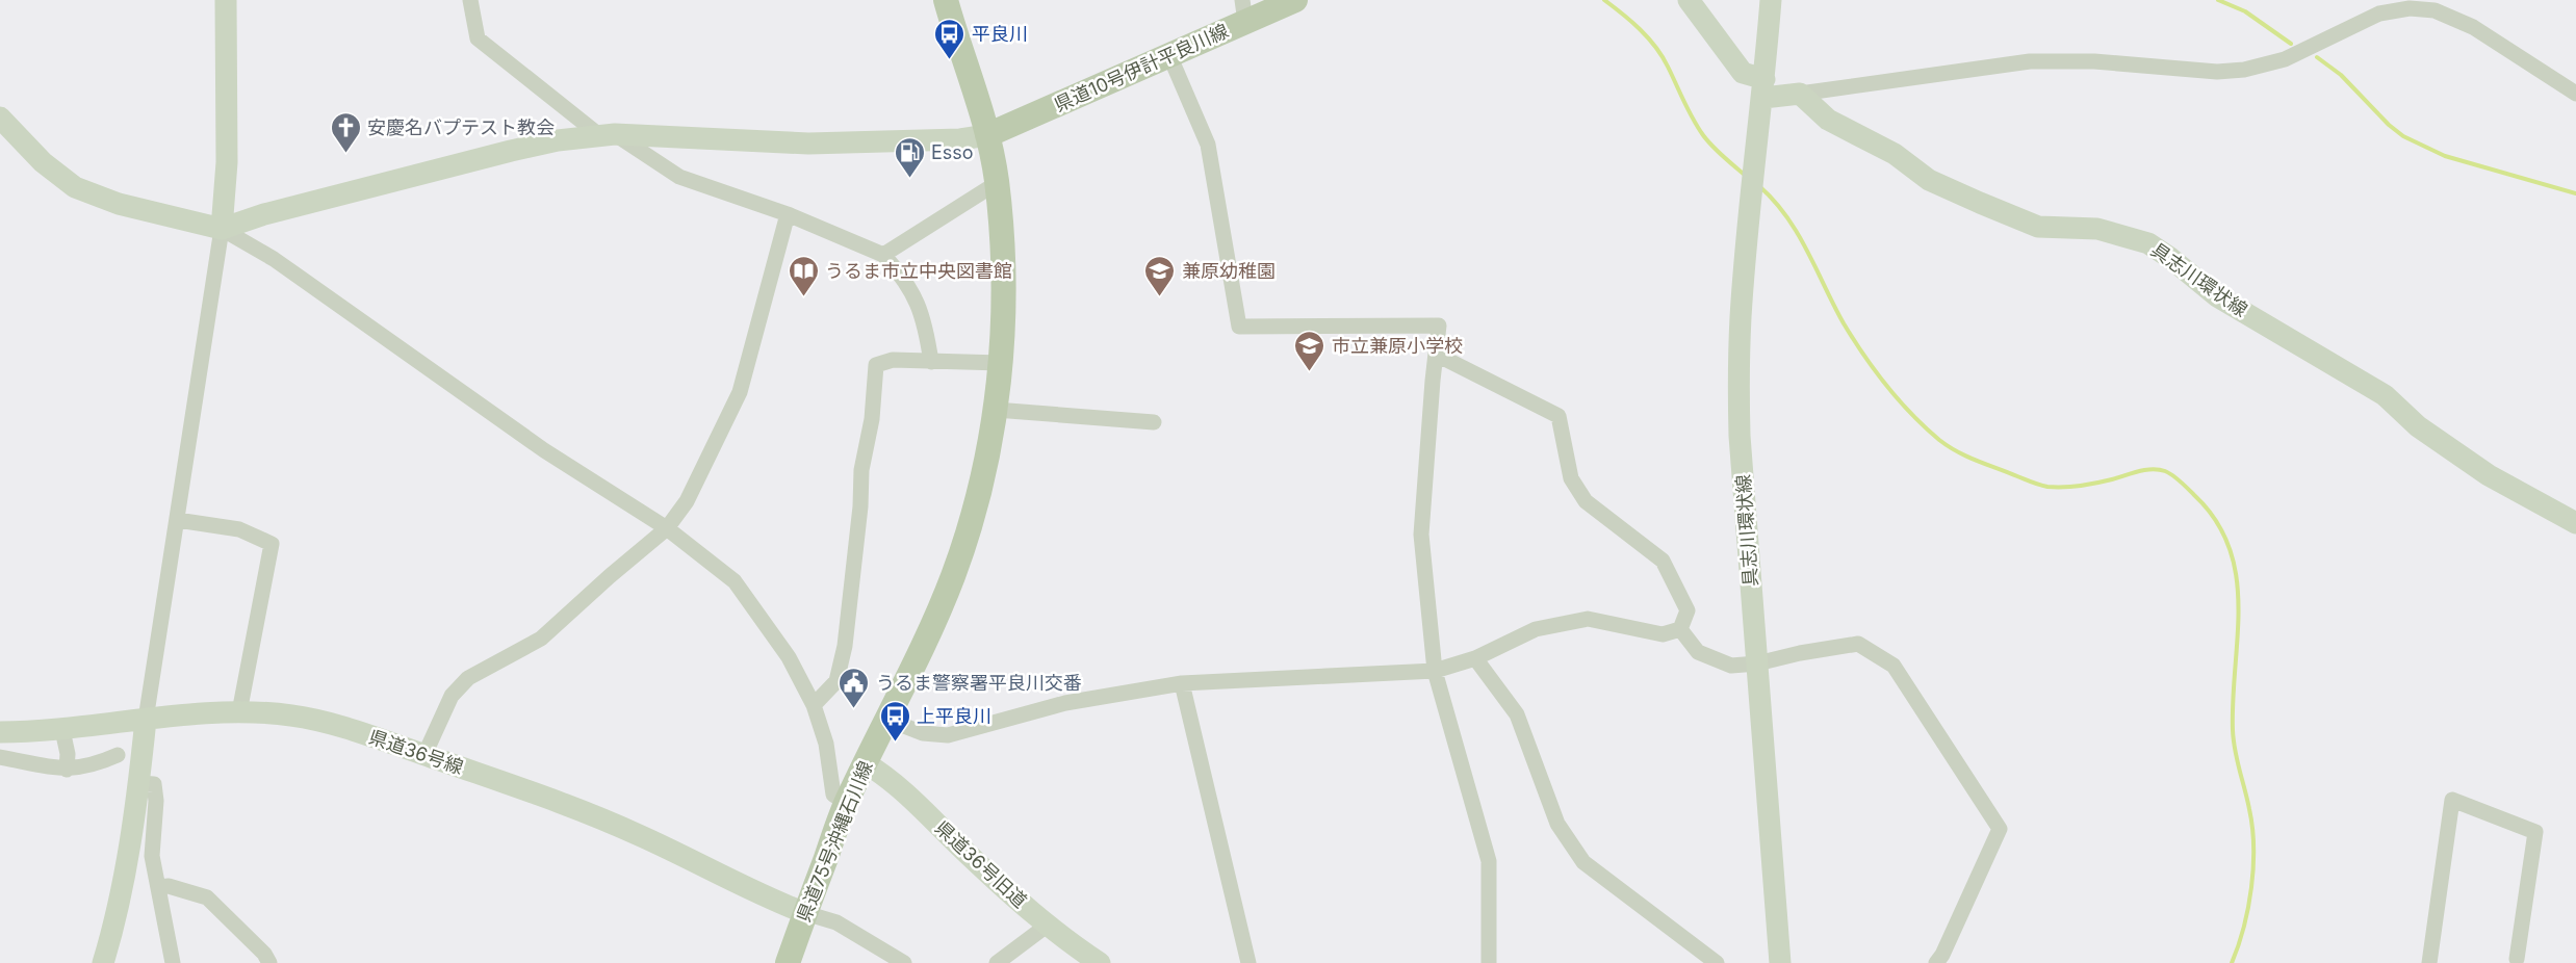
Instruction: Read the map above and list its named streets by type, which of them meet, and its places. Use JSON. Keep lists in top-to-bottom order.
{
  "streets": {
    "main road": [
      "県道10号伊計平良川線",
      "具志川環状線",
      "県道36号線",
      "県道75号沖縄石川線",
      "県道36号旧道"
    ]
  },
  "crossings": [
    ["県道10号伊計平良川線", "県道75号沖縄石川線"],
    ["県道36号線", "県道75号沖縄石川線"],
    ["県道75号沖縄石川線", "県道36号旧道"]
  ],
  "places": {
    "bus stop": ["平良川", "上平良川"],
    "church": ["安慶名バプテスト教会"],
    "fuel station": ["Esso"],
    "library": ["うるま市立中央図書館"],
    "school or university": ["兼原幼稚園", "市立兼原小学校"],
    "public building": ["うるま警察署平良川交番"]
  }
}
